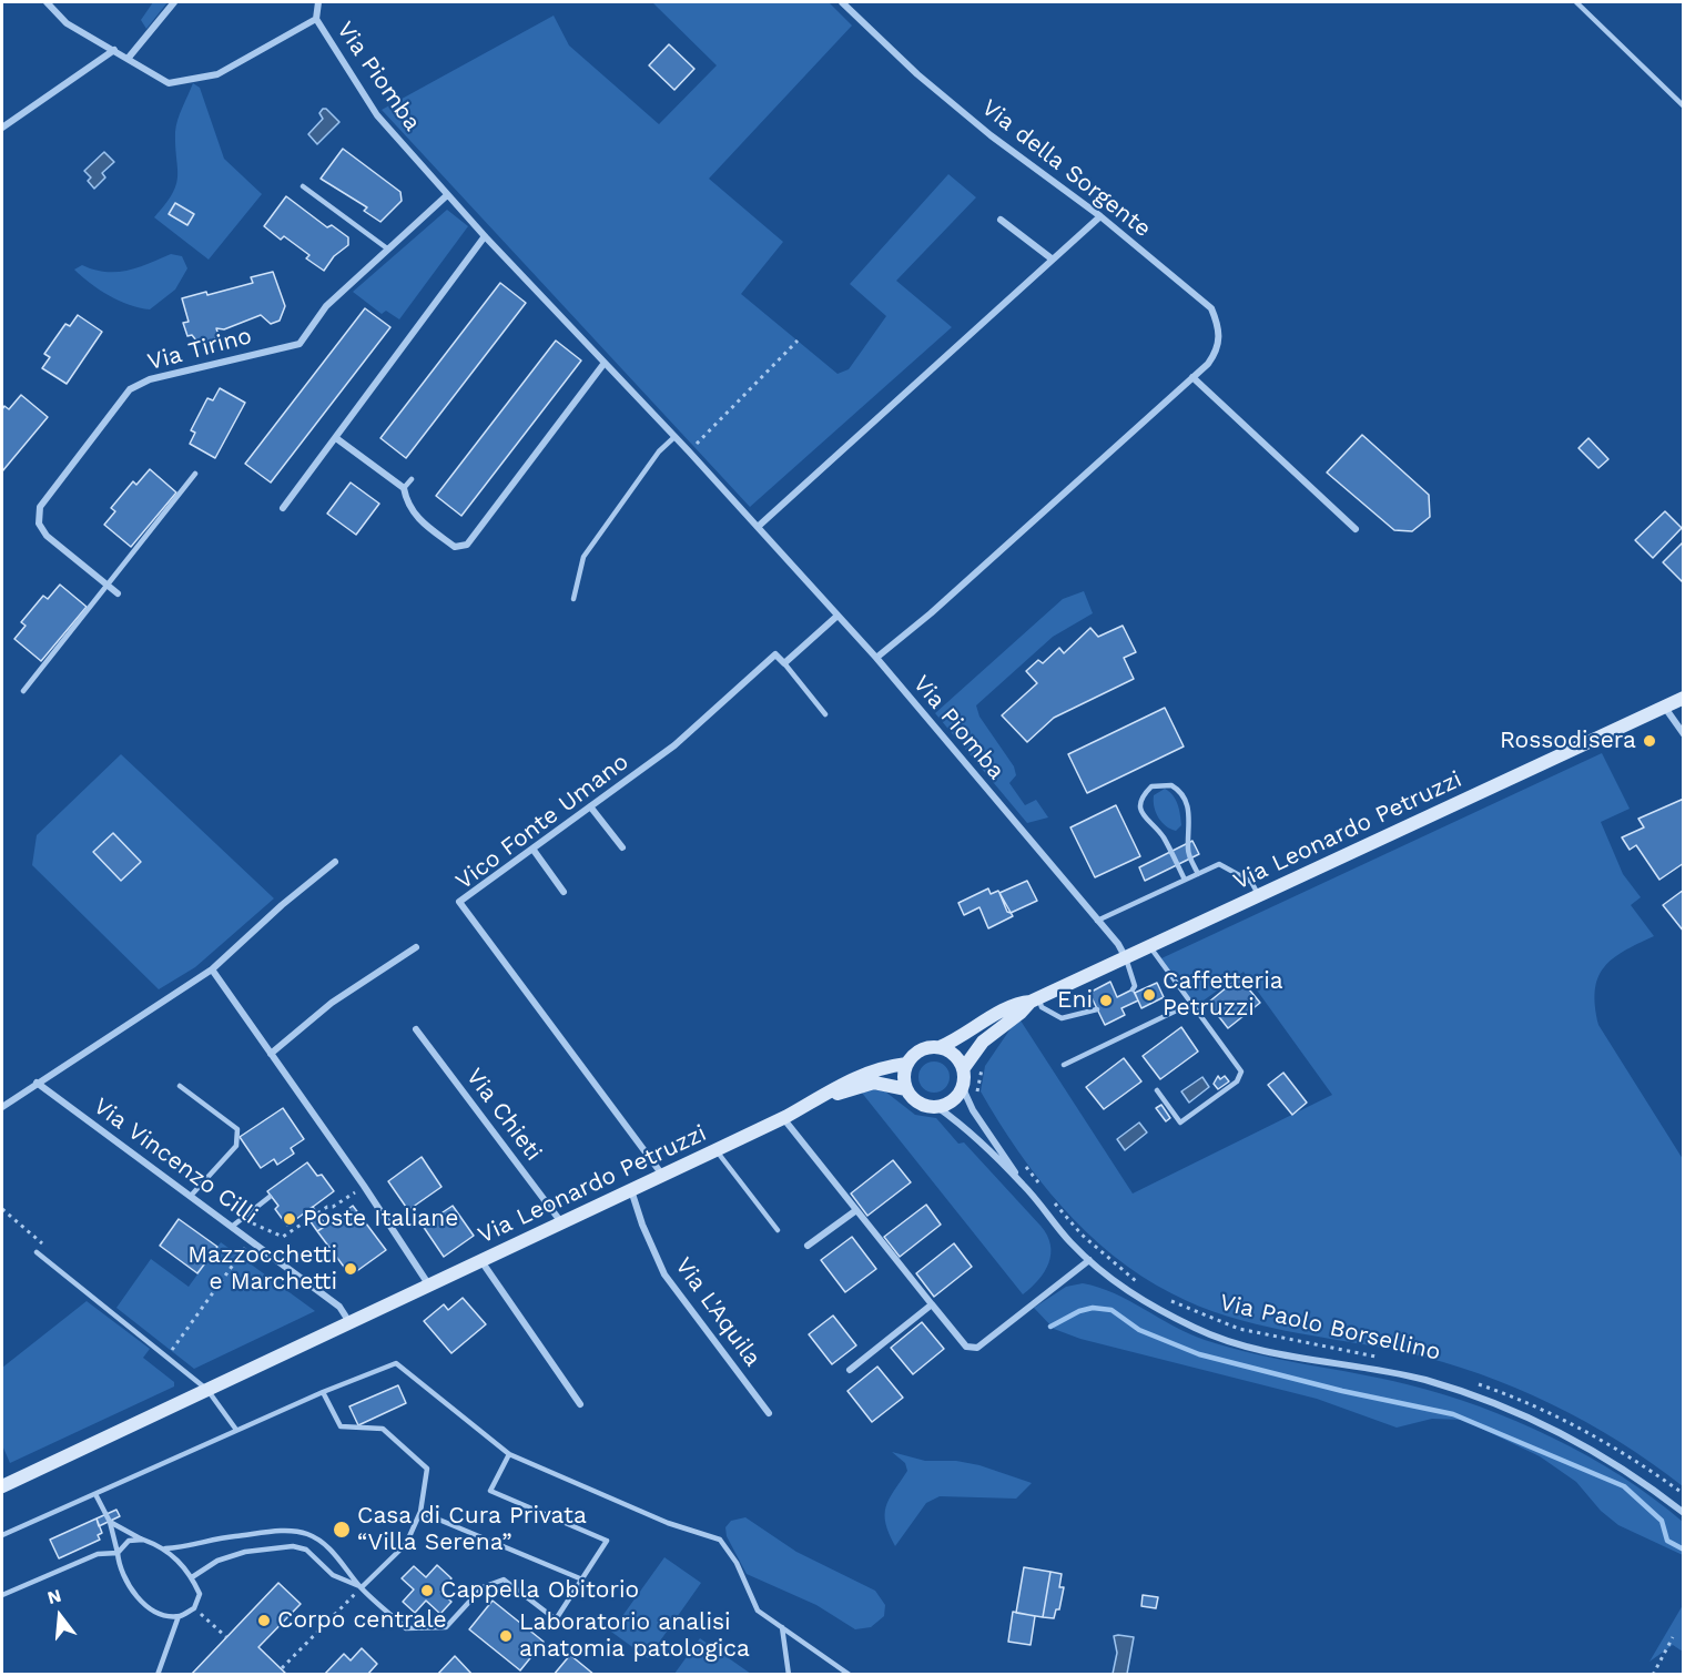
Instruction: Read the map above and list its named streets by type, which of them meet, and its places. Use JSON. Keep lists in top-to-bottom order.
{
  "streets": {
    "main road": ["Via Leonardo Petruzzi"],
    "street": [
      "Via Piomba",
      "Via della Sorgente",
      "Via Tirino",
      "Vico Fonte Umano",
      "Via Chieti",
      "Via Vincenzo Cilli",
      "Via L'Aquila",
      "Via Paolo Borsellino"
    ]
  },
  "crossings": [
    ["Via Piomba", "Via della Sorgente"],
    ["Via Piomba", "Via Tirino"],
    ["Via Piomba", "Via Leonardo Petruzzi"],
    ["Vico Fonte Umano", "Via Leonardo Petruzzi"],
    ["Via Leonardo Petruzzi", "Via Chieti"],
    ["Via Leonardo Petruzzi", "Via Vincenzo Cilli"],
    ["Via Leonardo Petruzzi", "Via L'Aquila"],
    ["Via Leonardo Petruzzi", "Via Paolo Borsellino"]
  ],
  "places": [
    "Rossodisera",
    "Caffetteria Petruzzi",
    "Eni",
    "Poste Italiane",
    "Mazzocchetti e Marchetti",
    "Casa di Cura Privata “Villa Serena”",
    "Cappella Obitorio",
    "Corpo centrale",
    "Laboratorio analisi anatomia patologica"
  ],
  "north": "top"
}
